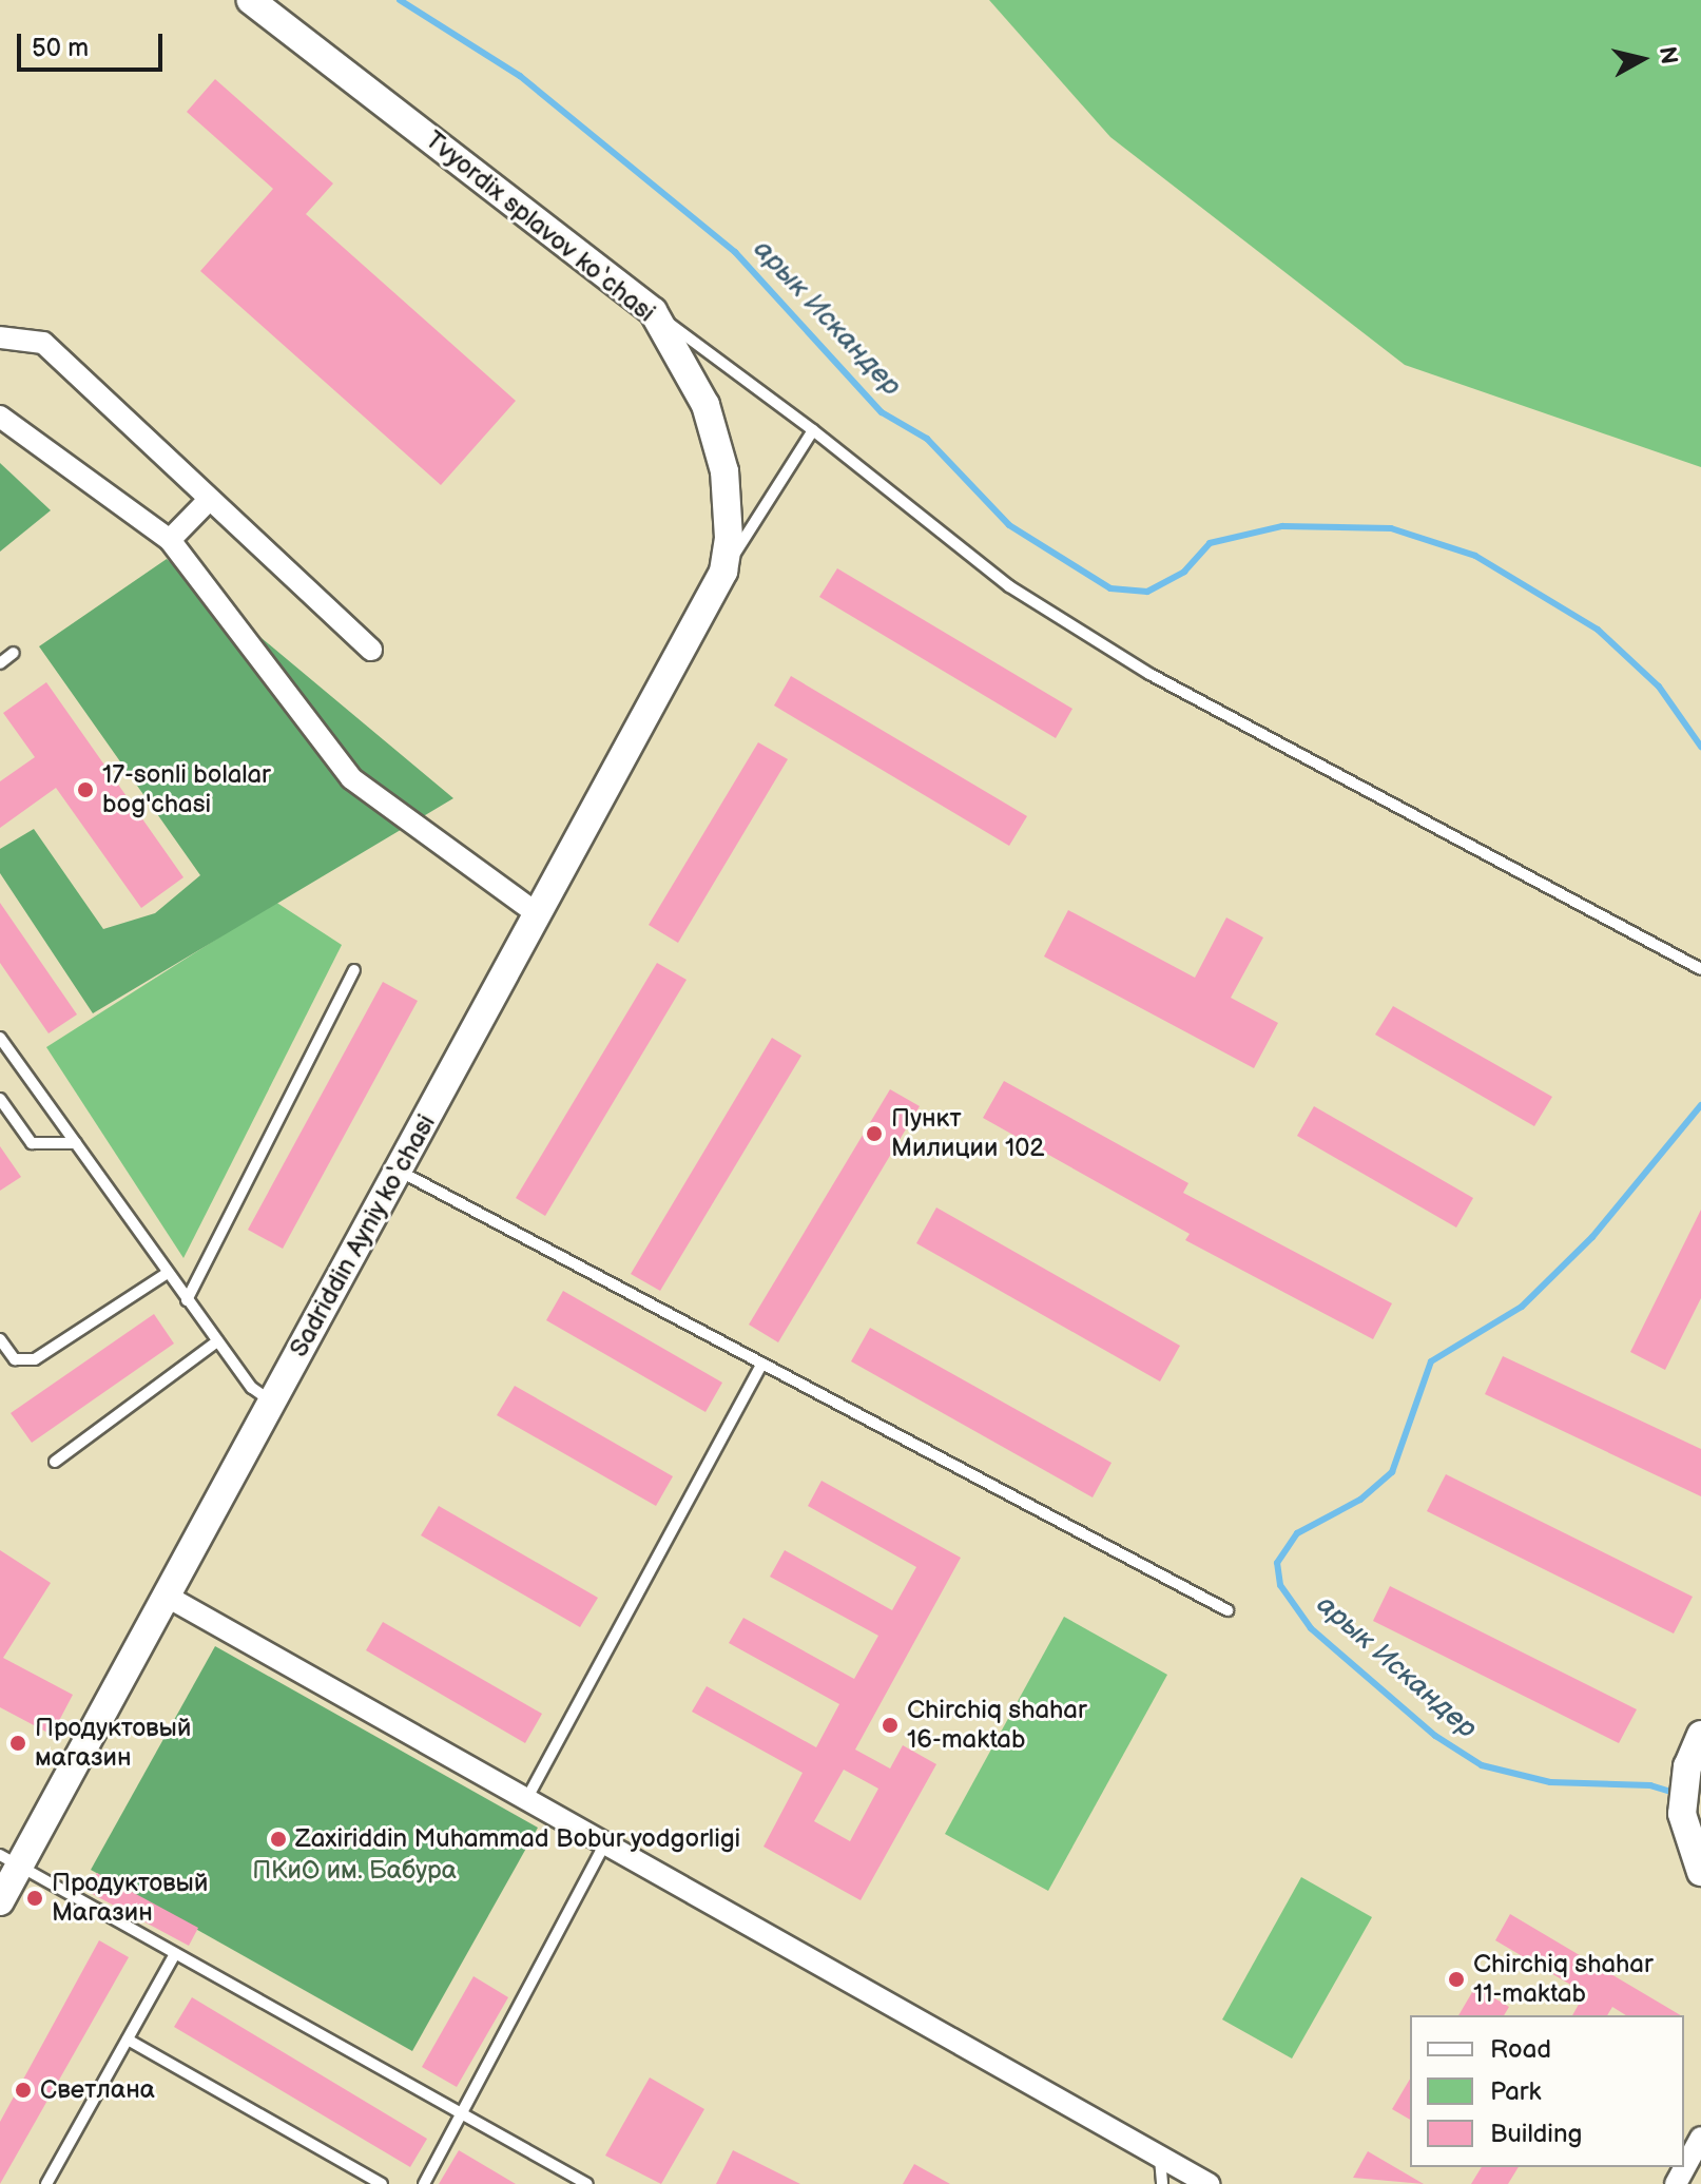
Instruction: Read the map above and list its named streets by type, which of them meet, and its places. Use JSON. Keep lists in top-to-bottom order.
{
  "streets": {
    "street": ["Tvyordix splavov ko‘chasi", "Sadriddin Ayniy ko‘chasi"]
  },
  "crossings": [
    ["Tvyordix splavov ko‘chasi", "Sadriddin Ayniy ko‘chasi"]
  ],
  "water": ["арык Искандер"],
  "parks": ["ПКиО им. Бабура"],
  "places": [
    "17-sonli bolalar bog'chasi",
    "Пункт Милиции 102",
    "Chirchiq shahar 16-maktab",
    "Продуктовый магазин",
    "Zaxiriddin Muhammad Bobur yodgorligi",
    "Продуктовый Магазин",
    "Chirchiq shahar 11-maktab",
    "Светлана"
  ],
  "legend": ["Road", "Park", "Building"],
  "scale_bar": "50 m",
  "north": "right"
}
